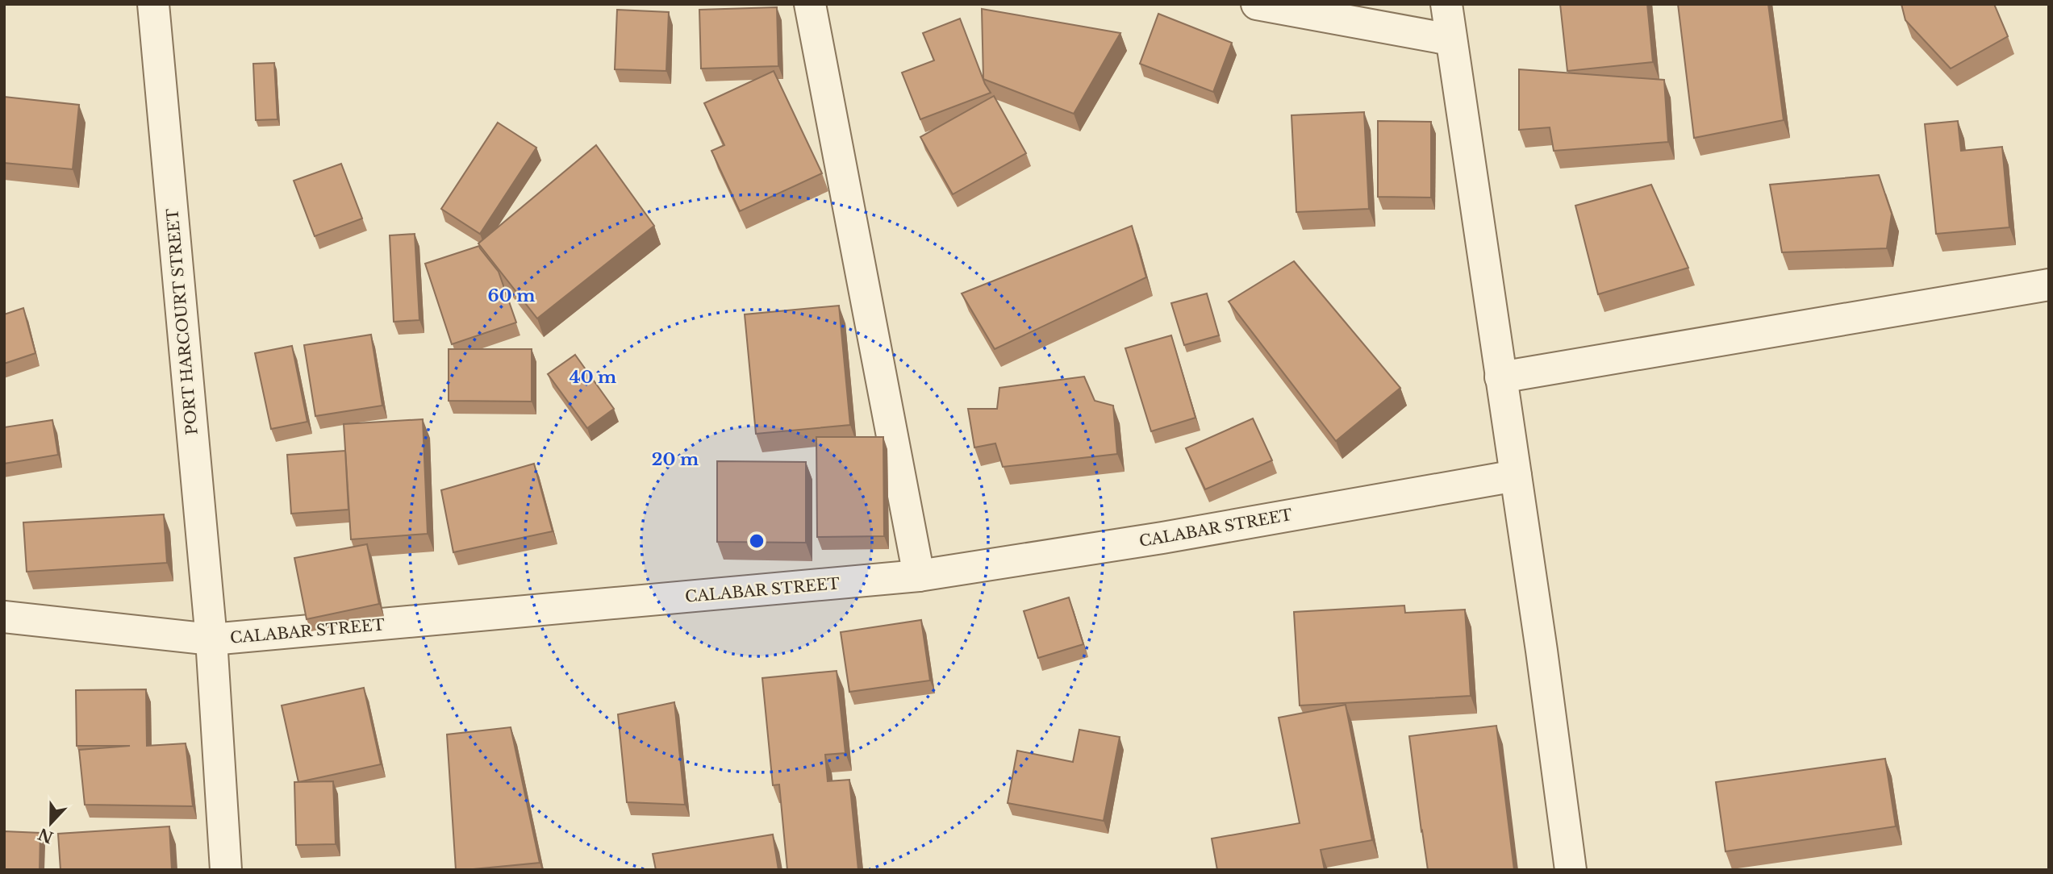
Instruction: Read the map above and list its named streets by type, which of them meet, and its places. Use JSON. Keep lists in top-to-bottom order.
{
  "streets": {
    "street": ["PORT HARCOURT STREET", "CALABAR STREET"]
  },
  "crossings": [
    ["PORT HARCOURT STREET", "CALABAR STREET"]
  ],
  "north": "bottom",
  "rings": ["60 m", "40 m", "20 m"]
}
